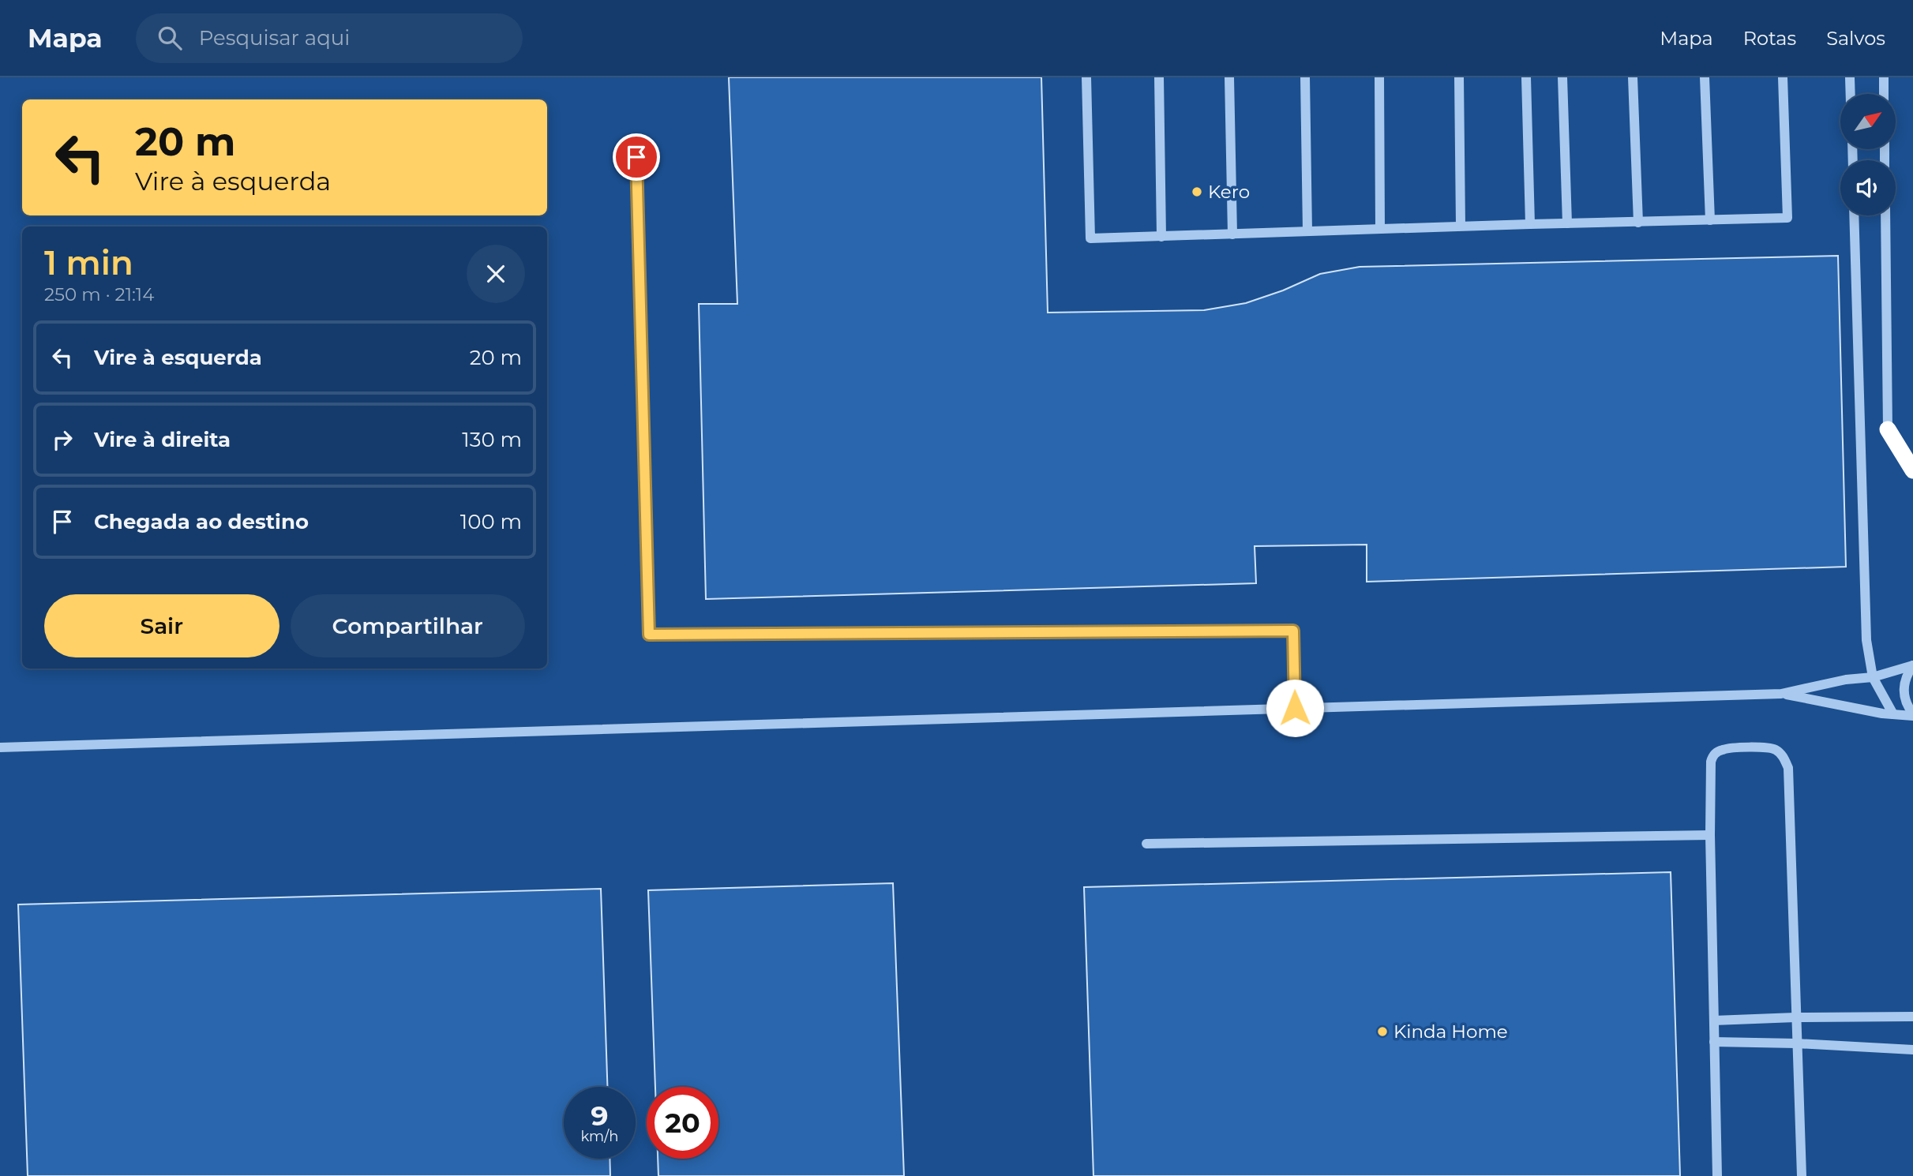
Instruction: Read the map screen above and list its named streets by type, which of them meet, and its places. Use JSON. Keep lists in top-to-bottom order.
{
  "places": ["Kero", "Kinda Home"],
  "north": "top right",
  "page": {
    "header": "Mapa",
    "search": "Pesquisar aqui",
    "nav": ["Mapa", "Rotas", "Salvos"],
    "turn": ["20 m", "Vire à esquerda"],
    "heading": ["1 min", "250 m · 21:14"],
    "list": [
      {
        "name": "Vire à esquerda",
        "value": "20 m"
      },
      {
        "name": "Vire à direita",
        "value": "130 m"
      },
      {
        "name": "Chegada ao destino",
        "value": "100 m"
      }
    ],
    "buttons": ["Sair", "Compartilhar"],
    "speed": "9 km/h",
    "limit": "20"
  }
}
